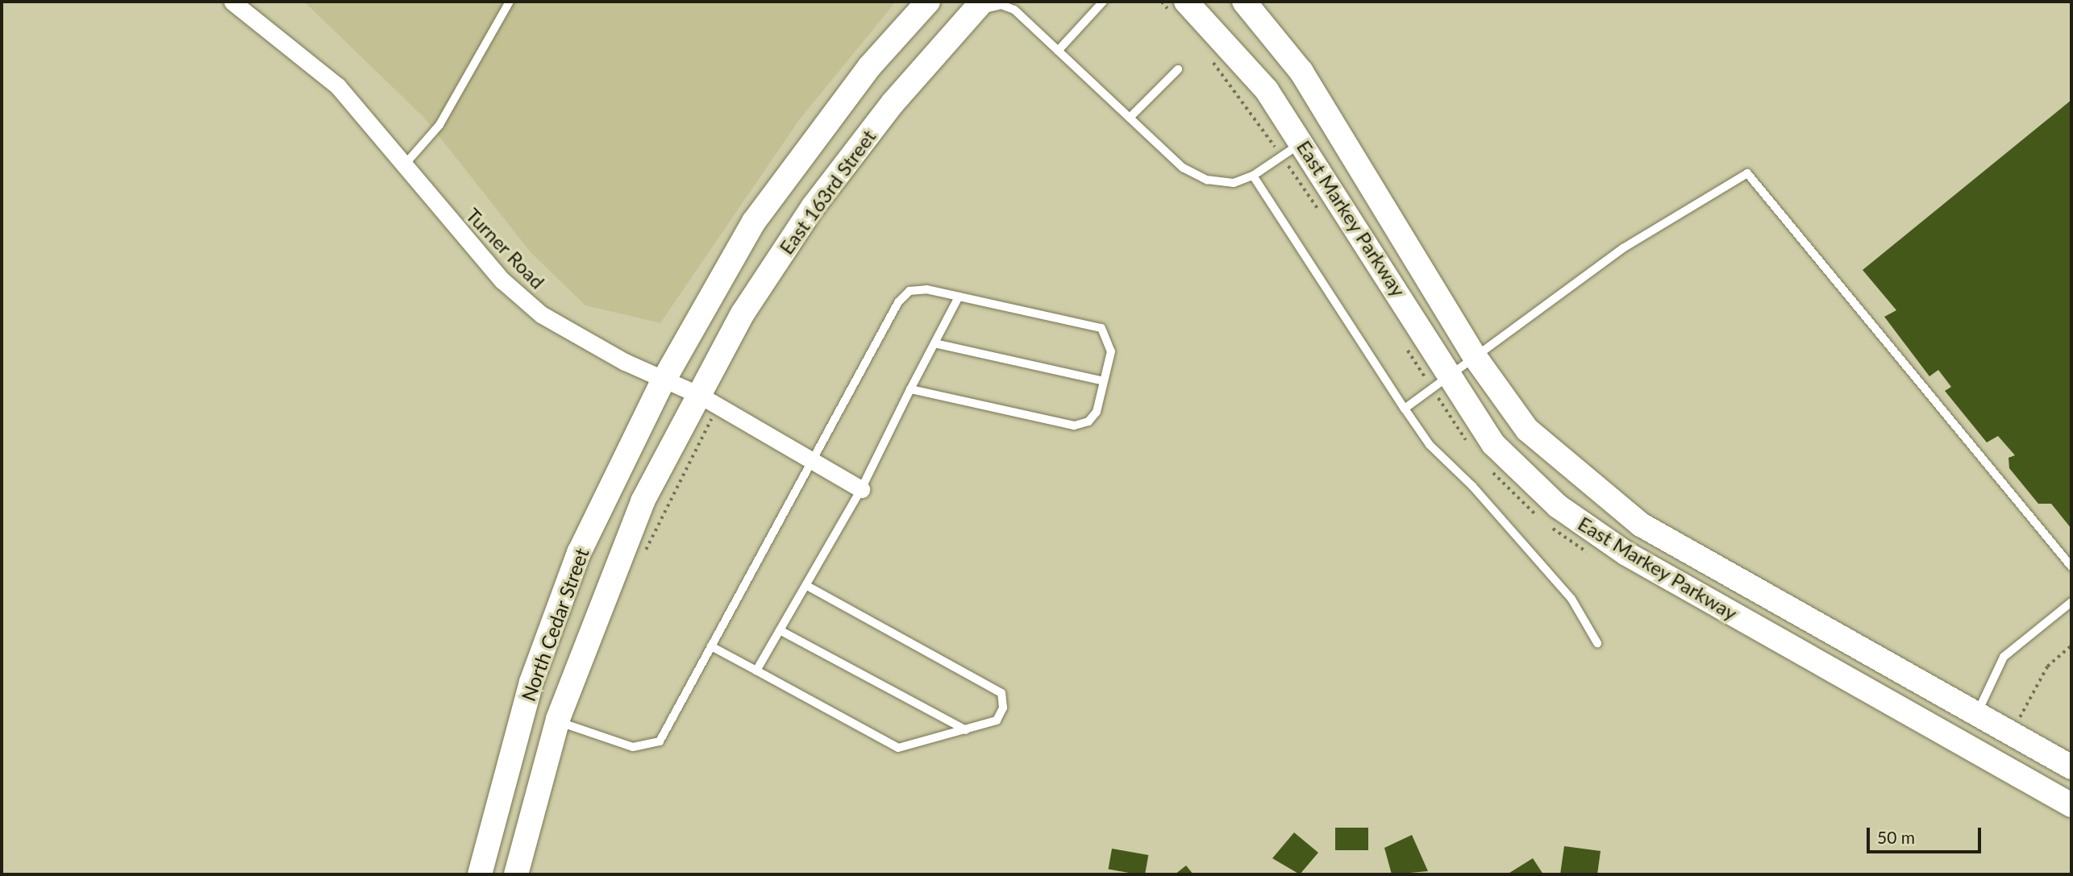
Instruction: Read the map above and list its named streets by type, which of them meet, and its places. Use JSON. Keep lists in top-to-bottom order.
{
  "streets": {
    "street": [
      "East 163rd Street",
      "East Markey Parkway",
      "Turner Road",
      "North Cedar Street"
    ]
  },
  "crossings": [
    ["East 163rd Street", "Turner Road"],
    ["East 163rd Street", "North Cedar Street"],
    ["Turner Road", "North Cedar Street"]
  ],
  "scale_bar": "50 m"
}
